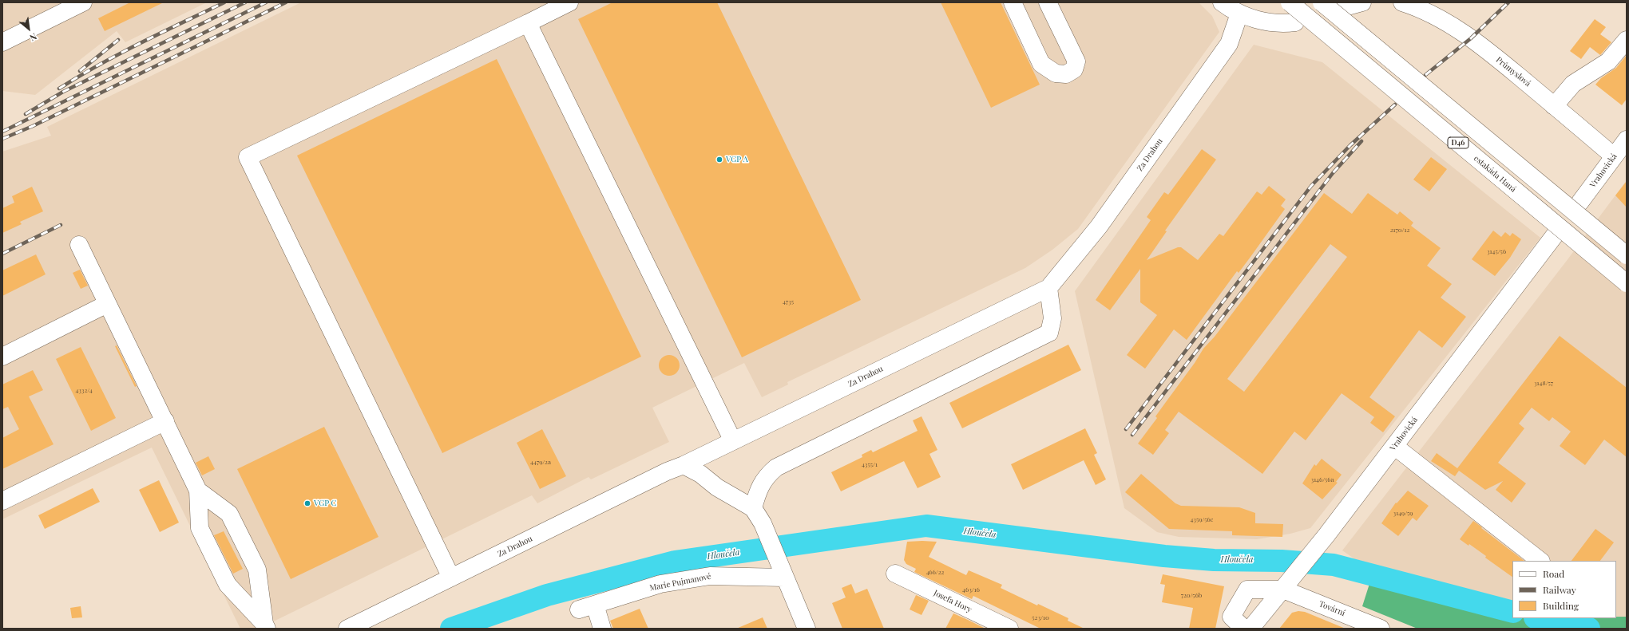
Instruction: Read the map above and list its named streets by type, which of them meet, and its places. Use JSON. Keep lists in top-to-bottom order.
{
  "streets": {
    "main road": [
      "Průmyslová",
      "D46",
      "Za Drahou",
      "Vrahovická",
      "estakáda Haná",
      "Marie Pujmanové",
      "Josefa Hory",
      "Tovární"
    ]
  },
  "crossings": [
    ["Průmyslová", "Vrahovická"],
    ["Vrahovická", "Tovární"]
  ],
  "water": ["Hloučela"],
  "places": ["VGP A", "VGP C"],
  "house_numbers": [
    "2170/12",
    "3145/56",
    "4735",
    "3148/57",
    "4332/4",
    "4479/2a",
    "4355/1",
    "3146/56a",
    "3149/59",
    "4359/56c",
    "466/22",
    "463/16",
    "720/56b",
    "523/10"
  ],
  "legend": ["Road", "Railway", "Building"],
  "north": "bottom right"
}
